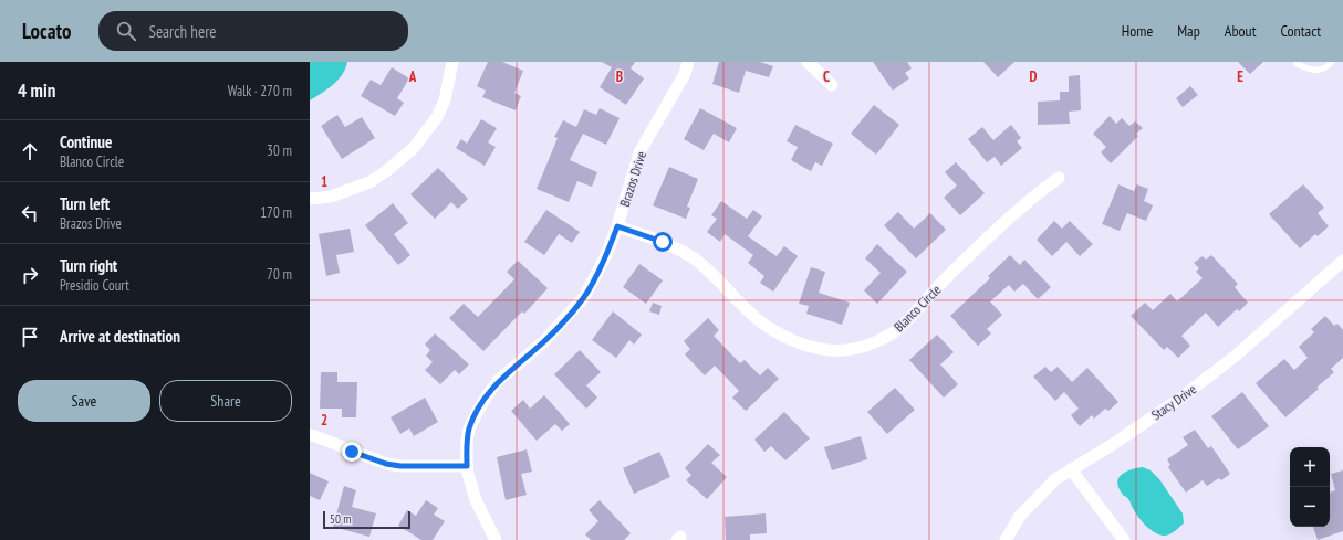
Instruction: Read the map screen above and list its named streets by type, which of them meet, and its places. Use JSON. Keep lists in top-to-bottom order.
{
  "streets": {
    "street": ["Brazos Drive", "Blanco Circle", "Stacy Drive"]
  },
  "crossings": [
    ["Brazos Drive", "Blanco Circle"]
  ],
  "scale_bar": "50 m",
  "page": {
    "header": "Locato",
    "search": "Search here",
    "nav": [
      "Home",
      "Map",
      "About",
      "Contact"
    ],
    "heading": ["4 min", "Walk · 270 m"],
    "list": [
      ["Continue", "Blanco Circle", "30 m"],
      ["Turn left", "Brazos Drive", "170 m"],
      ["Turn right", "Presidio Court", "70 m"],
      "Arrive at destination"
    ],
    "buttons": ["Save", "Share"],
    "map_buttons": ["+", "−"],
    "scale": "50 m"
  },
  "grid": {
    "columns": [
      "A",
      "B",
      "C",
      "D",
      "E"
    ],
    "rows": ["1", "2"]
  }
}
